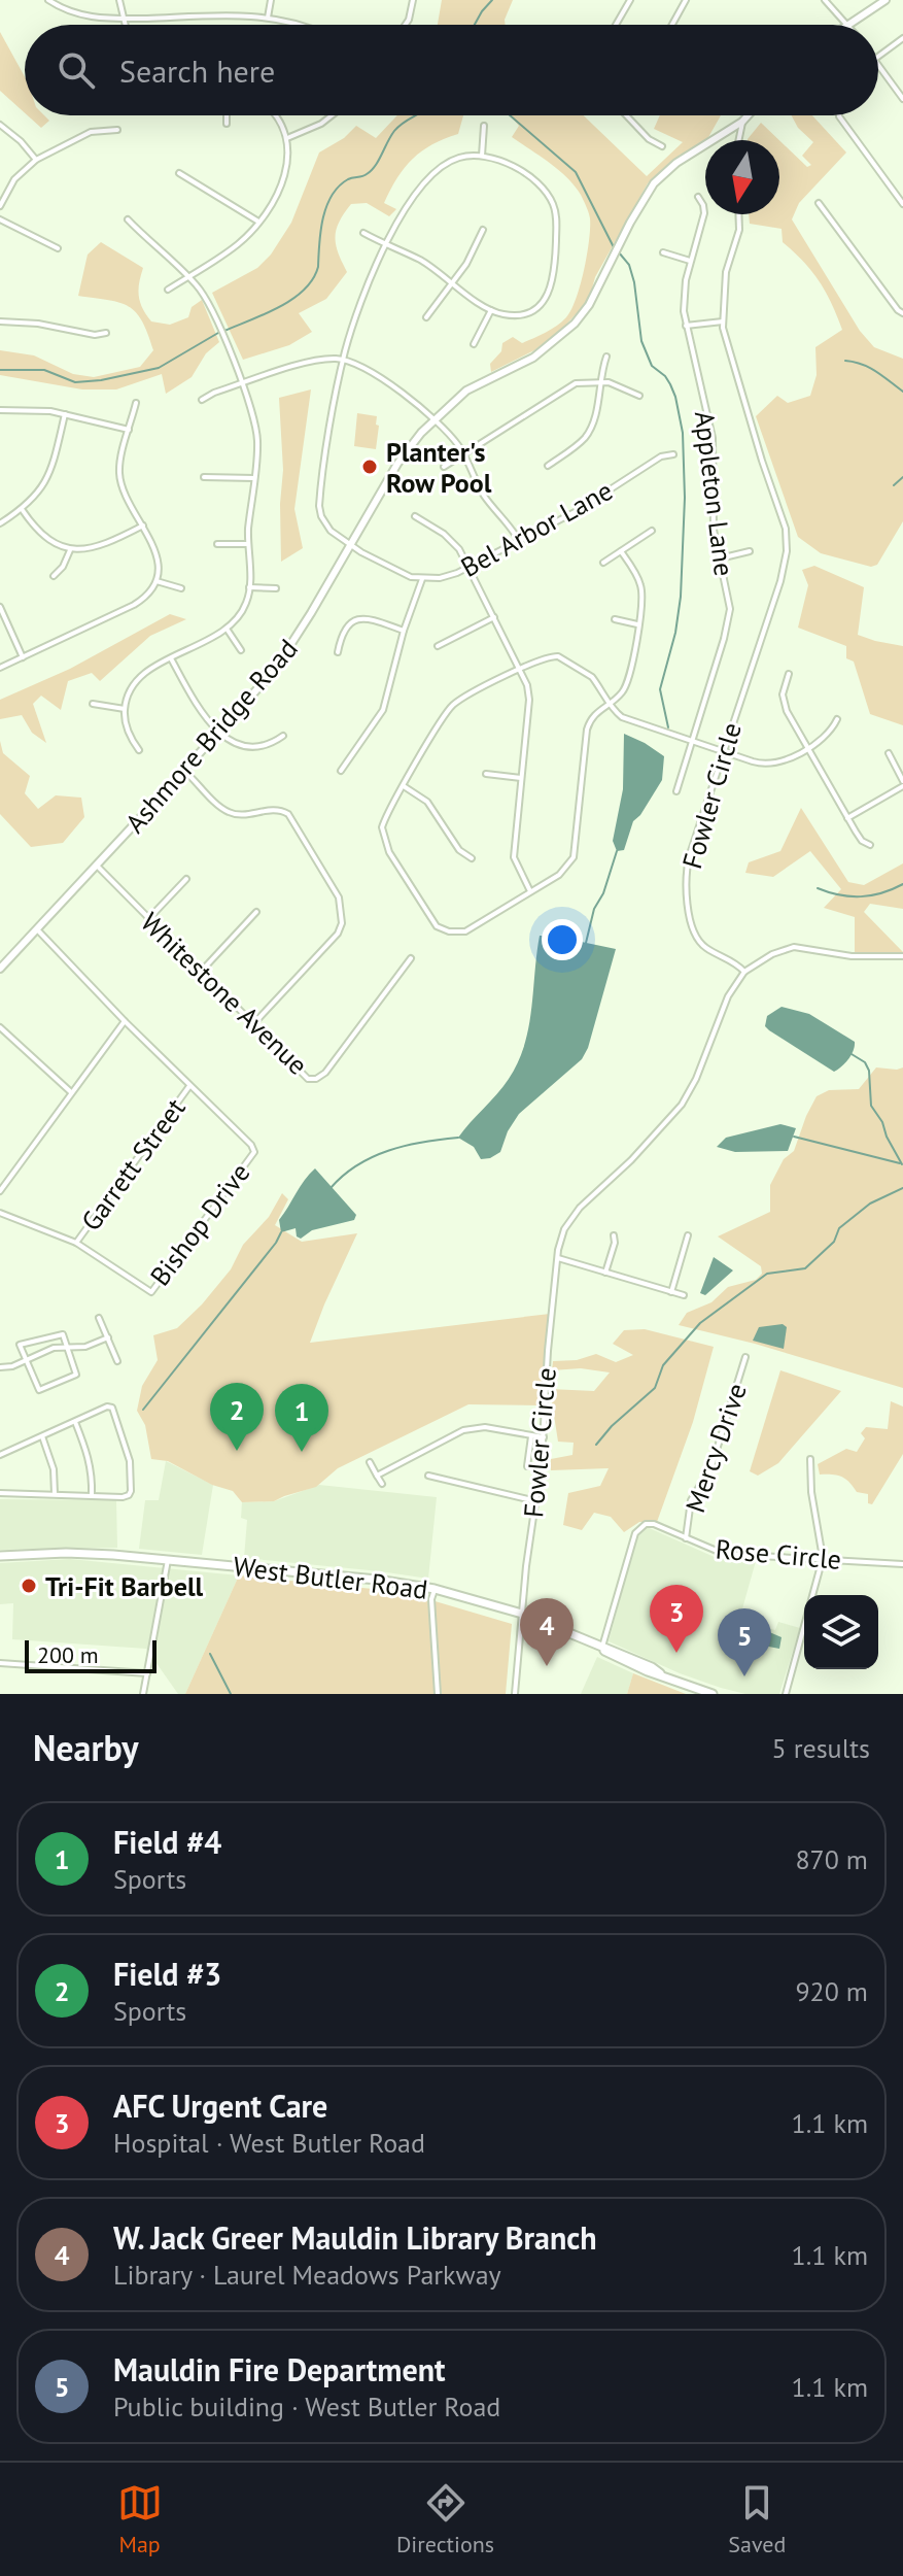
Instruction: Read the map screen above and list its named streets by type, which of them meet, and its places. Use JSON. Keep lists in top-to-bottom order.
{
  "streets": {
    "main road": ["Ashmore Bridge Road", "West Butler Road"],
    "street": [
      "Appleton Lane",
      "Bel Arbor Lane",
      "Fowler Circle",
      "Whitestone Avenue",
      "Garrett Street",
      "Bishop Drive",
      "Mercy Drive",
      "Rose Circle"
    ]
  },
  "crossings": [
    ["Bel Arbor Lane", "Ashmore Bridge Road"],
    ["Ashmore Bridge Road", "Whitestone Avenue"],
    ["Ashmore Bridge Road", "Bishop Drive"],
    ["Fowler Circle", "West Butler Road"],
    ["Garrett Street", "Bishop Drive"],
    ["Mercy Drive", "Rose Circle"],
    ["Rose Circle", "West Butler Road"]
  ],
  "places": ["Planter's Row Pool", "Tri-Fit Barbell"],
  "scale_bar": "200 m",
  "north": "bottom",
  "page": {
    "search": "Search here",
    "pins": [
      "2",
      "1",
      "3",
      "4",
      "5"
    ],
    "scale": "200 m",
    "heading": ["Nearby", "5 results"],
    "list": [
      {
        "mark": "1",
        "name": "Field #4",
        "note": "Sports",
        "value": "870 m"
      },
      {
        "mark": "2",
        "name": "Field #3",
        "note": "Sports",
        "value": "920 m"
      },
      {
        "mark": "3",
        "name": "AFC Urgent Care",
        "note": "Hospital · West Butler Road",
        "value": "1.1 km"
      },
      {
        "mark": "4",
        "name": "W. Jack Greer Mauldin Library Branch",
        "note": "Library · Laurel Meadows Parkway",
        "value": "1.1 km"
      },
      {
        "mark": "5",
        "name": "Mauldin Fire Department",
        "note": "Public building · West Butler Road",
        "value": "1.1 km"
      }
    ],
    "nav": ["Map", "Directions", "Saved"]
  }
}
